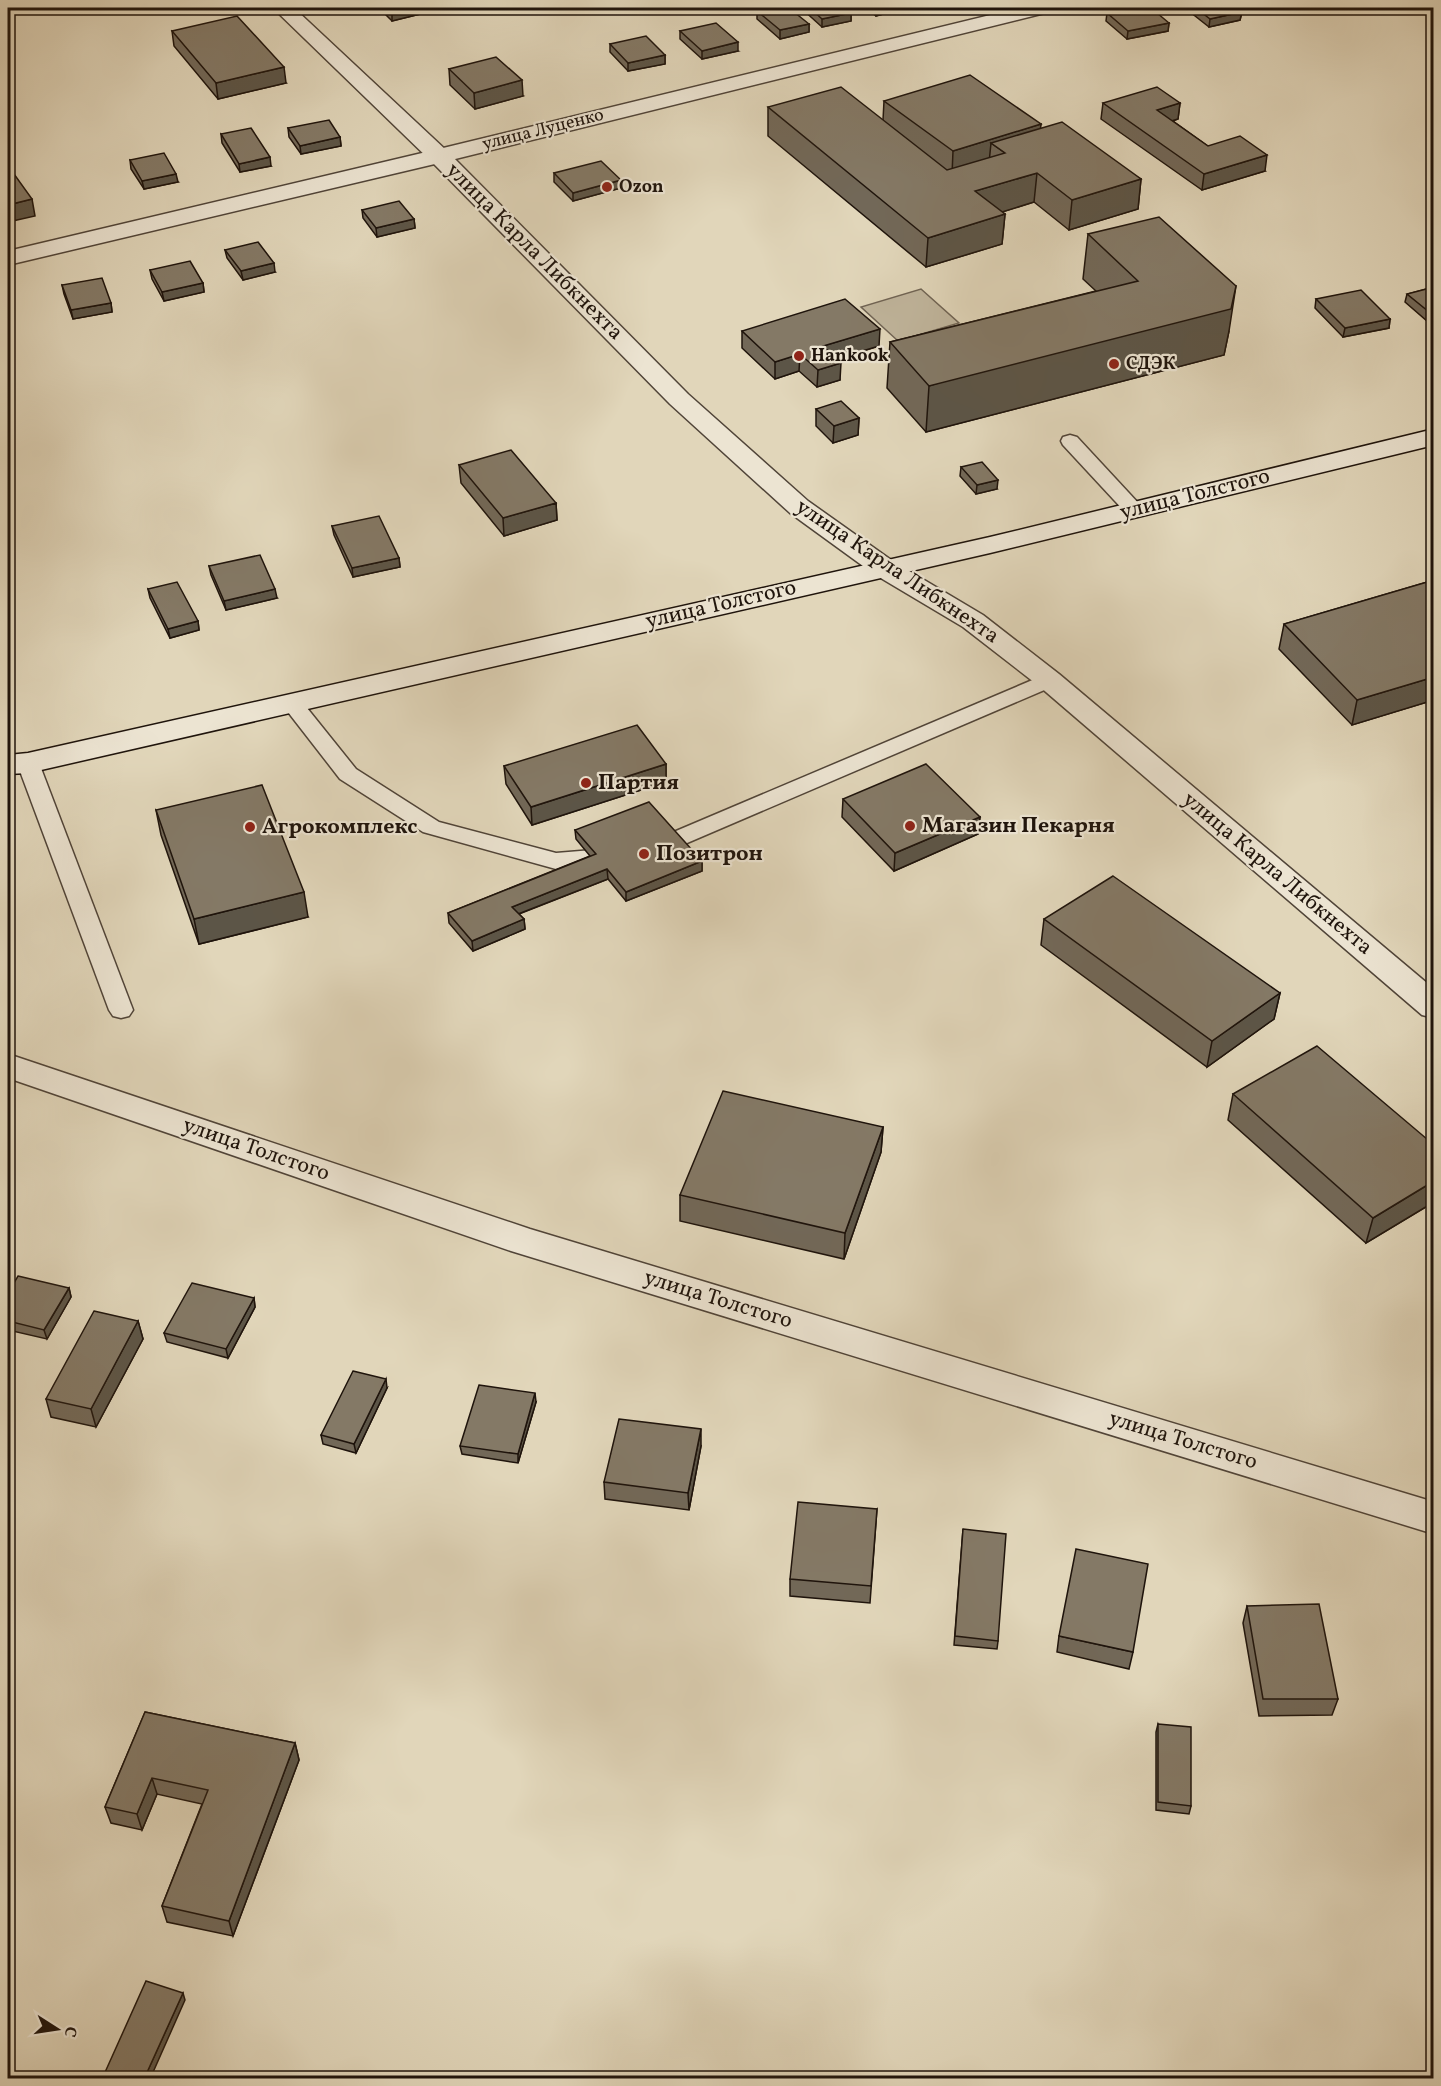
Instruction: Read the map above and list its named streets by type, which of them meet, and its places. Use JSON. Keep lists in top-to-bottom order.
{
  "streets": {
    "street": ["улица Луценко", "улица Карла Либкнехта", "улица Толстого"]
  },
  "crossings": [
    ["улица Луценко", "улица Карла Либкнехта"],
    ["улица Карла Либкнехта", "улица Толстого"]
  ],
  "places": [
    "Ozon",
    "Hankook",
    "СДЭК",
    "Партия",
    "Магазин Пекарня",
    "Агрокомплекс",
    "Позитрон"
  ],
  "north": "right"
}
